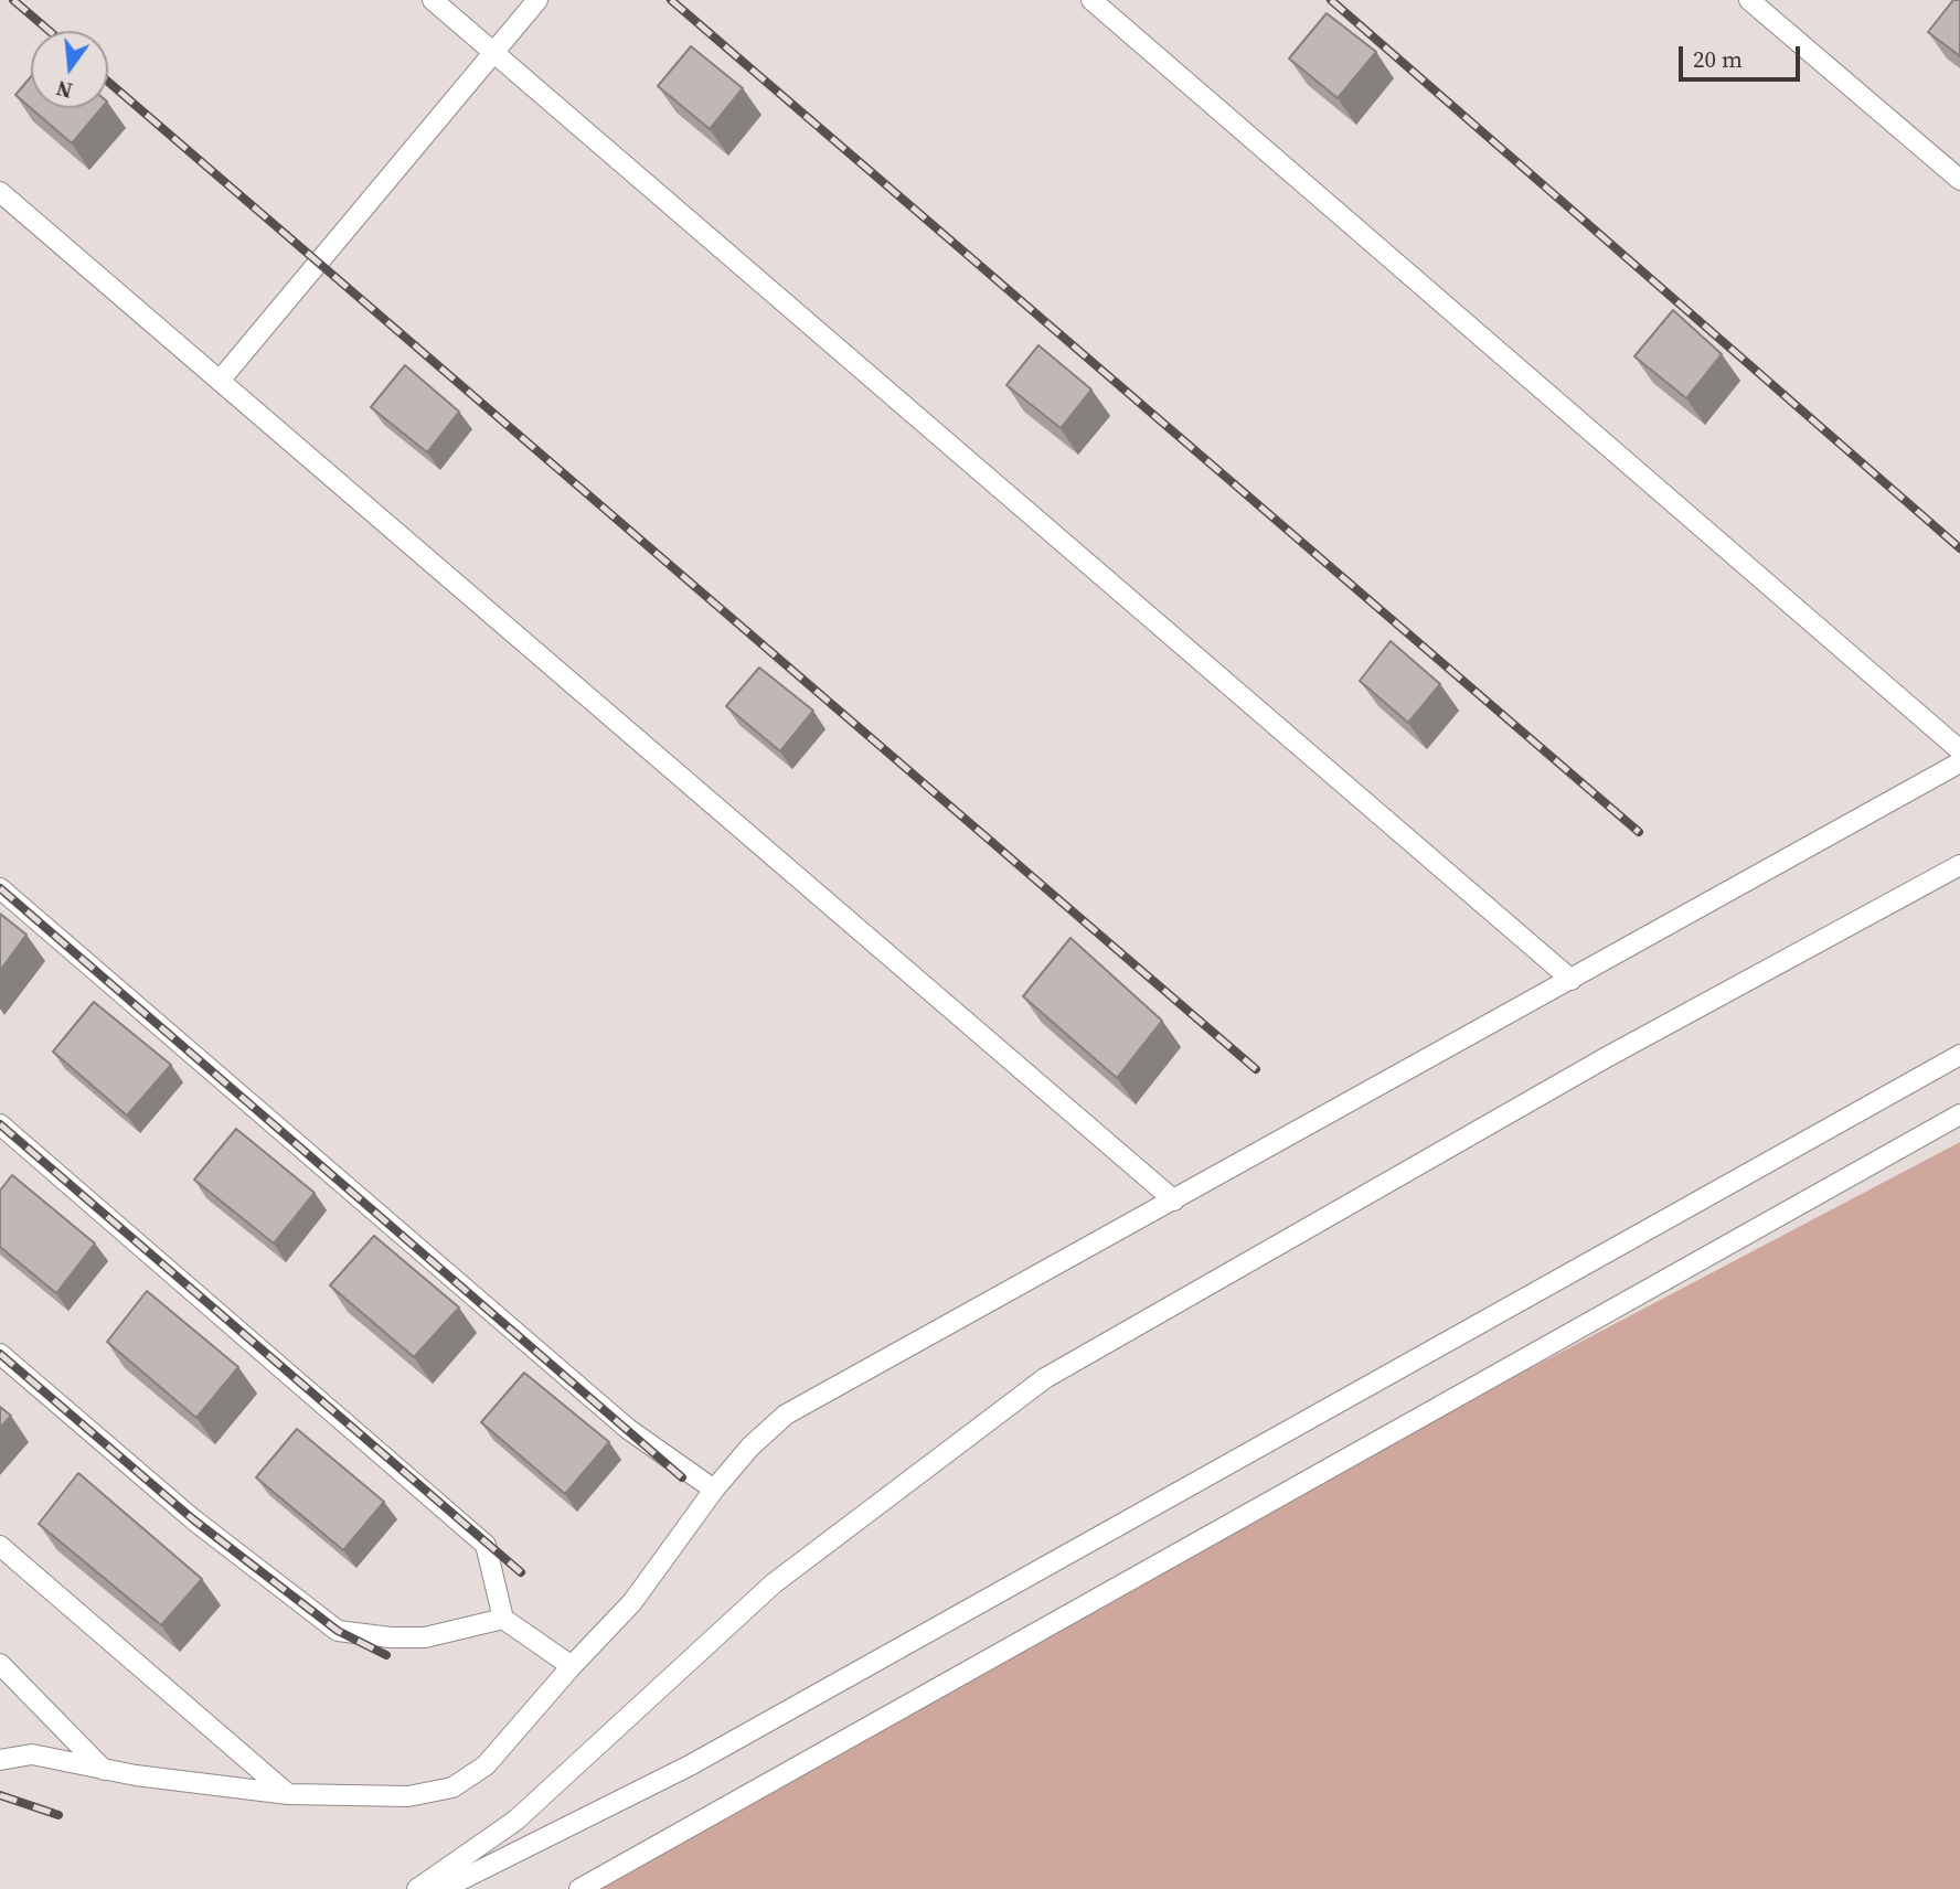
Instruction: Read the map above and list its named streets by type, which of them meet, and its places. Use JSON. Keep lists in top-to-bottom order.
{
  "scale_bar": "20 m",
  "north": "bottom"
}
